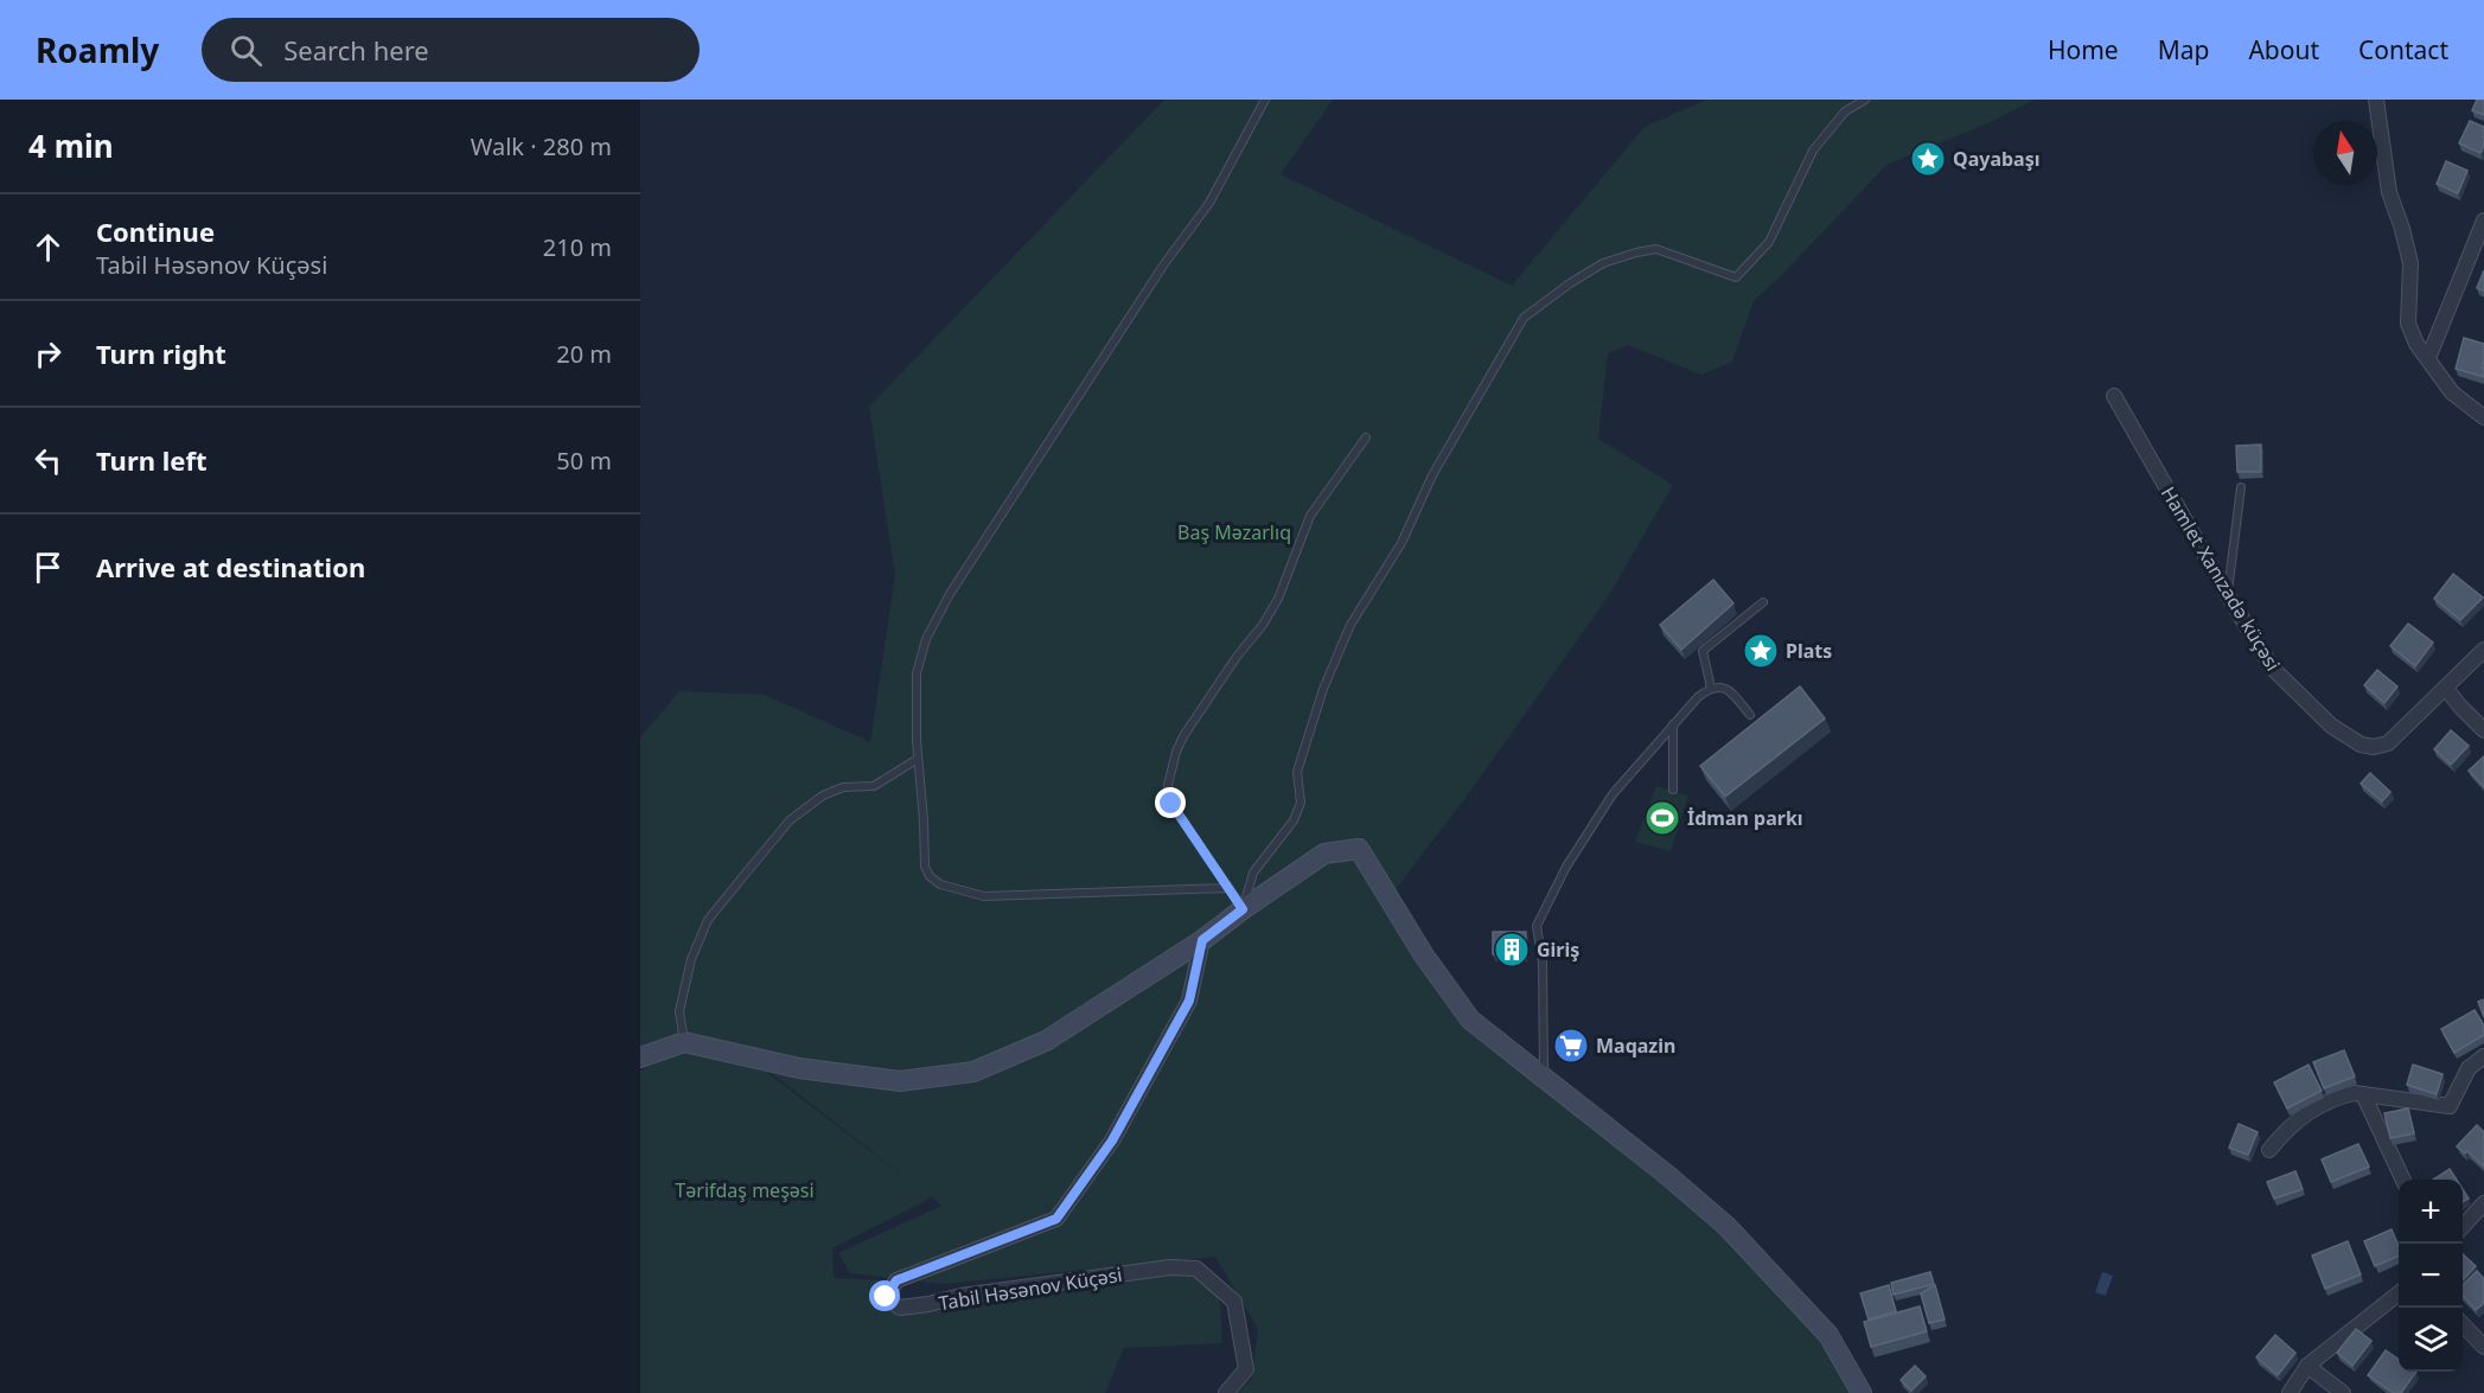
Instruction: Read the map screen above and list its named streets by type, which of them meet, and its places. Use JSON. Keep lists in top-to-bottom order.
{
  "streets": {
    "street": ["Hamlet Xanızadə küçəsi", "Tabil Həsənov Küçəsi"]
  },
  "parks": ["Baş Məzarlıq", "Tərifdaş meşəsi"],
  "places": {
    "place": ["Qayabaşı", "Plats"],
    "sports": ["İdman parkı"],
    "building": ["Giriş"],
    "supermarket": ["Maqazin"]
  },
  "north": "top",
  "page": {
    "header": "Roamly",
    "search": "Search here",
    "nav": [
      "Home",
      "Map",
      "About",
      "Contact"
    ],
    "heading": ["4 min", "Walk · 280 m"],
    "list": [
      ["Continue", "Tabil Həsənov Küçəsi", "210 m"],
      ["Turn right", "20 m"],
      ["Turn left", "50 m"],
      "Arrive at destination"
    ],
    "map_buttons": ["+", "−"]
  }
}
